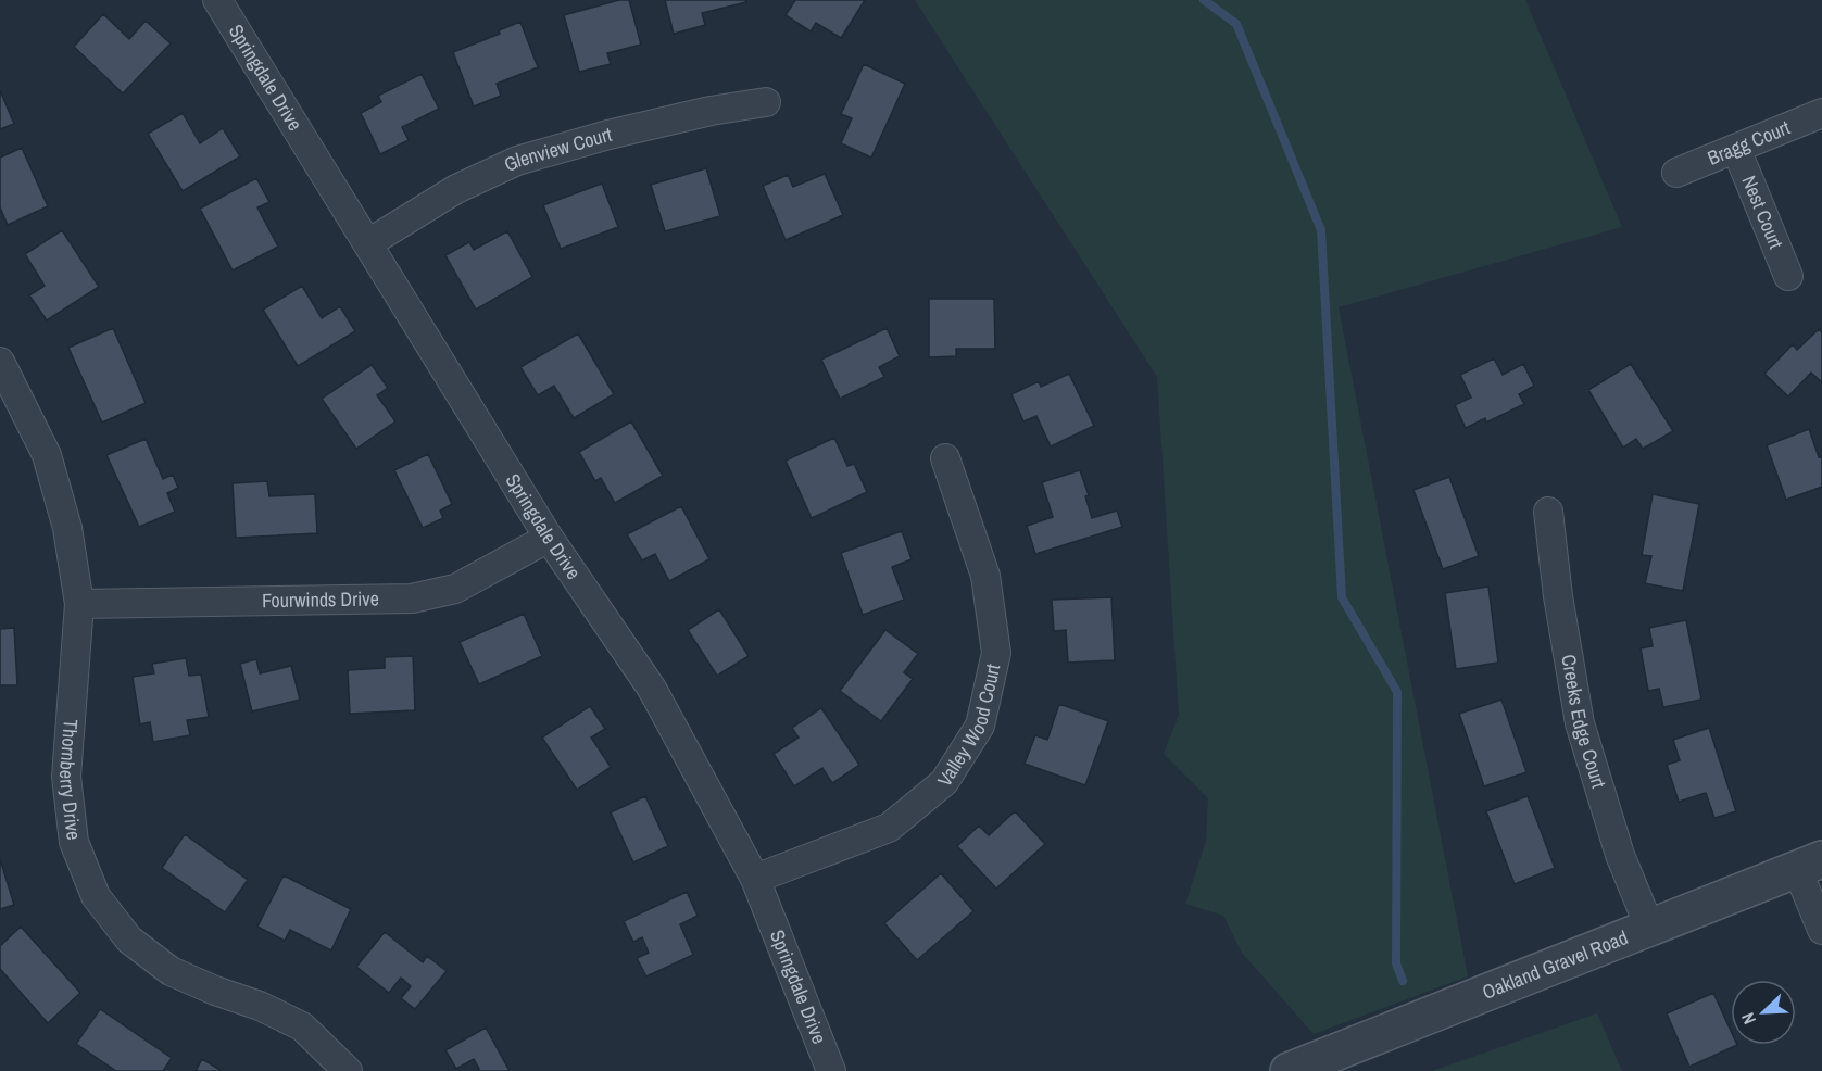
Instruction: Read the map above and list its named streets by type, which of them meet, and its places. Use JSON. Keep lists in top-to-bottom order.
{
  "streets": {
    "street": [
      "Springdale Drive",
      "Bragg Court",
      "Glenview Court",
      "Nest Court",
      "Fourwinds Drive",
      "Valley Wood Court",
      "Creeks Edge Court",
      "Thornberry Drive",
      "Oakland Gravel Road"
    ]
  },
  "crossings": [
    ["Springdale Drive", "Glenview Court"],
    ["Springdale Drive", "Fourwinds Drive"],
    ["Springdale Drive", "Valley Wood Court"],
    ["Bragg Court", "Nest Court"],
    ["Fourwinds Drive", "Thornberry Drive"],
    ["Creeks Edge Court", "Oakland Gravel Road"]
  ],
  "north": "bottom left"
}
